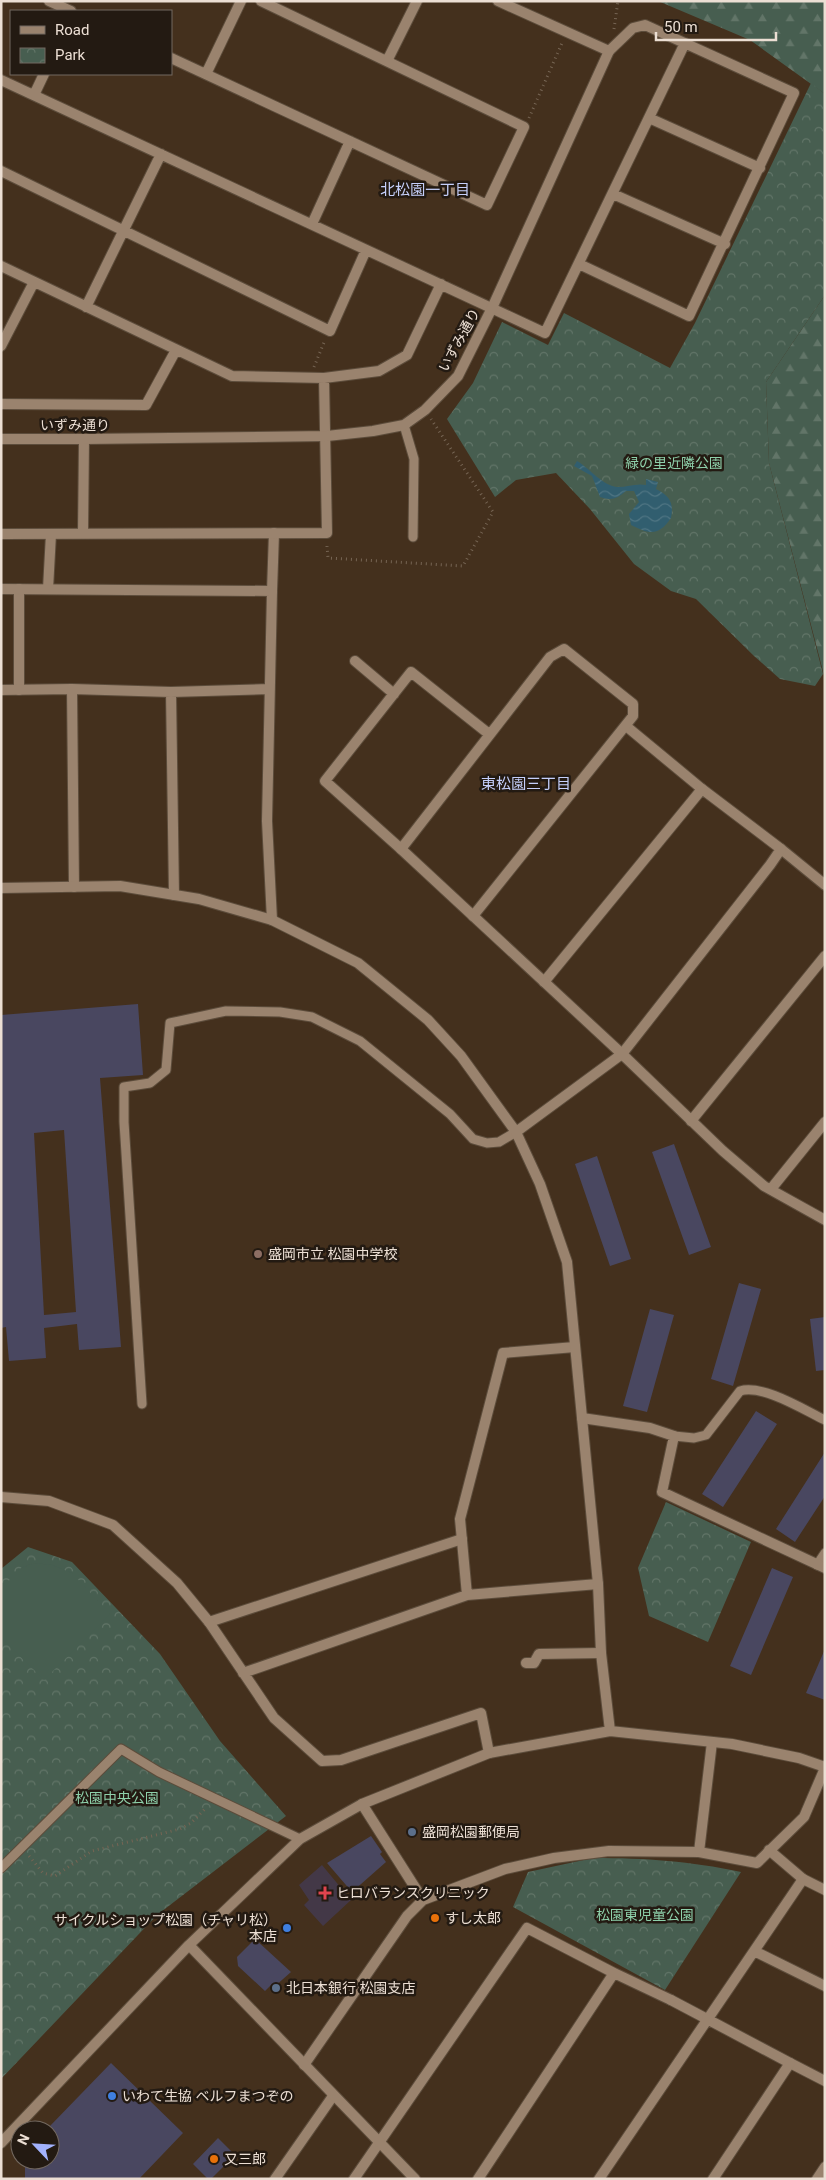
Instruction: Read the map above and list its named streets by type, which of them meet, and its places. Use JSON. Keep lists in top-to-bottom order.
{
  "streets": {
    "street": ["いずみ通り"]
  },
  "districts": ["北松園一丁目", "東松園三丁目"],
  "parks": ["緑の里近隣公園", "松園中央公園", "松園東児童公園"],
  "places": {
    "other": [
      "盛岡市立 松園中学校",
      "盛岡松園郵便局",
      "すし太郎",
      "サイクルショップ松園（チャリ松） 本店",
      "北日本銀行 松園支店",
      "いわて生協 ベルフまつぞの",
      "又三郎"
    ],
    "health": ["ヒロバランスクリニック"]
  },
  "legend": ["Road", "Park"],
  "scale_bar": "50 m",
  "north": "top left"
}
